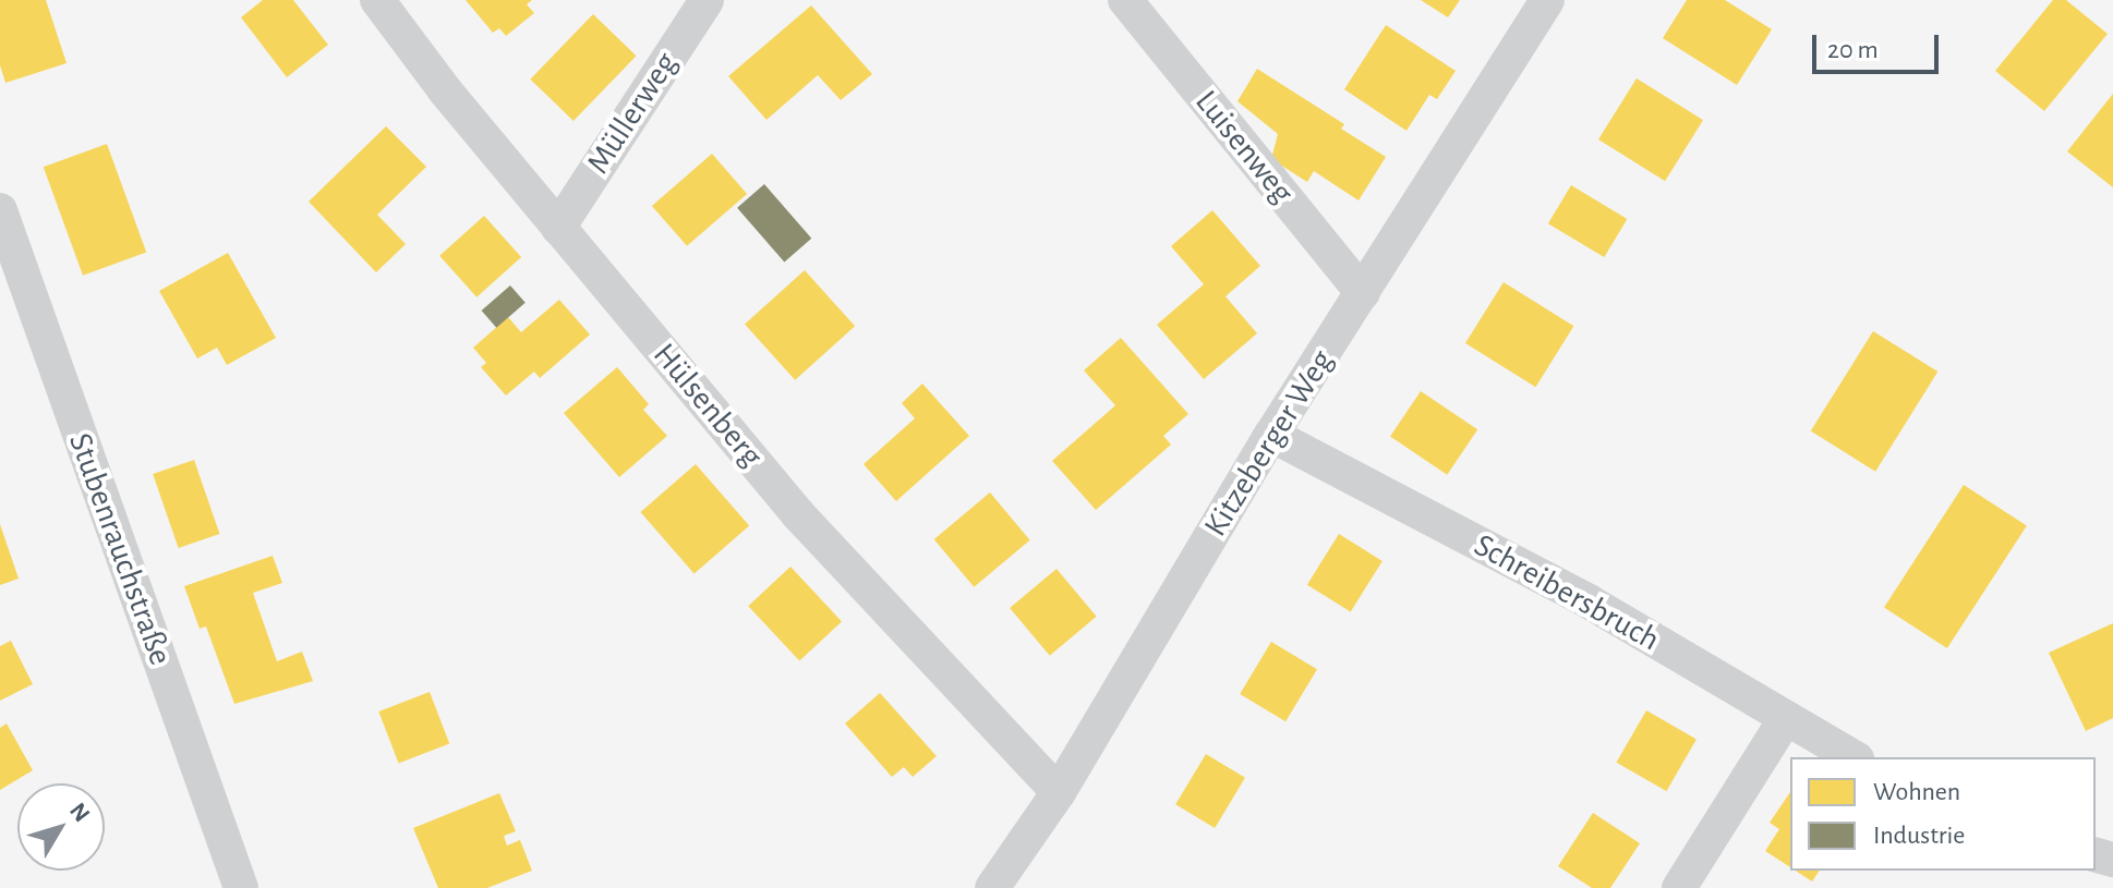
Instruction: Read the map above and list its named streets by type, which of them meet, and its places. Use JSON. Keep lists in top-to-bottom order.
{
  "streets": {
    "street": [
      "Müllerweg",
      "Luisenweg",
      "Hülsenberg",
      "Kitzeberger Weg",
      "Stubenrauchstraße",
      "Schreibersbruch"
    ]
  },
  "crossings": [
    ["Müllerweg", "Hülsenberg"],
    ["Luisenweg", "Kitzeberger Weg"],
    ["Hülsenberg", "Kitzeberger Weg"],
    ["Kitzeberger Weg", "Schreibersbruch"]
  ],
  "legend": ["Wohnen", "Industrie"],
  "scale_bar": "20 m",
  "north": "top right"
}
